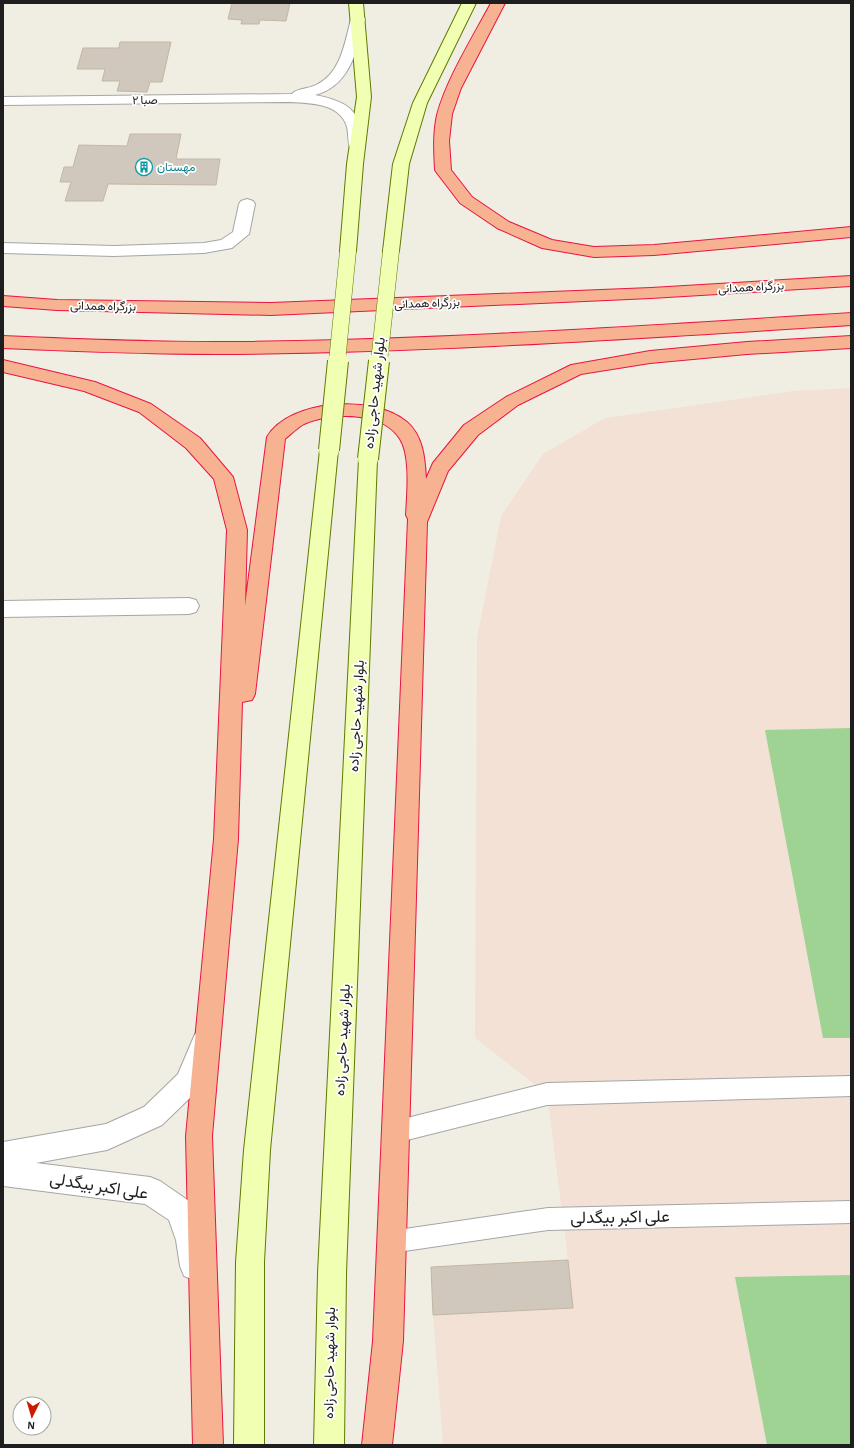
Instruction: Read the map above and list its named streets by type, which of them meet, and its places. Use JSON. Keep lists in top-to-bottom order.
{
  "streets": {
    "highway": ["بزرگراه همدانی"],
    "main road": ["بلوار شهید حاجی زاده"],
    "street": ["صبا ۲", "علی اکبر بیگدلی"]
  },
  "places": {
    "building": ["مهستان"]
  },
  "north": "bottom"
}
